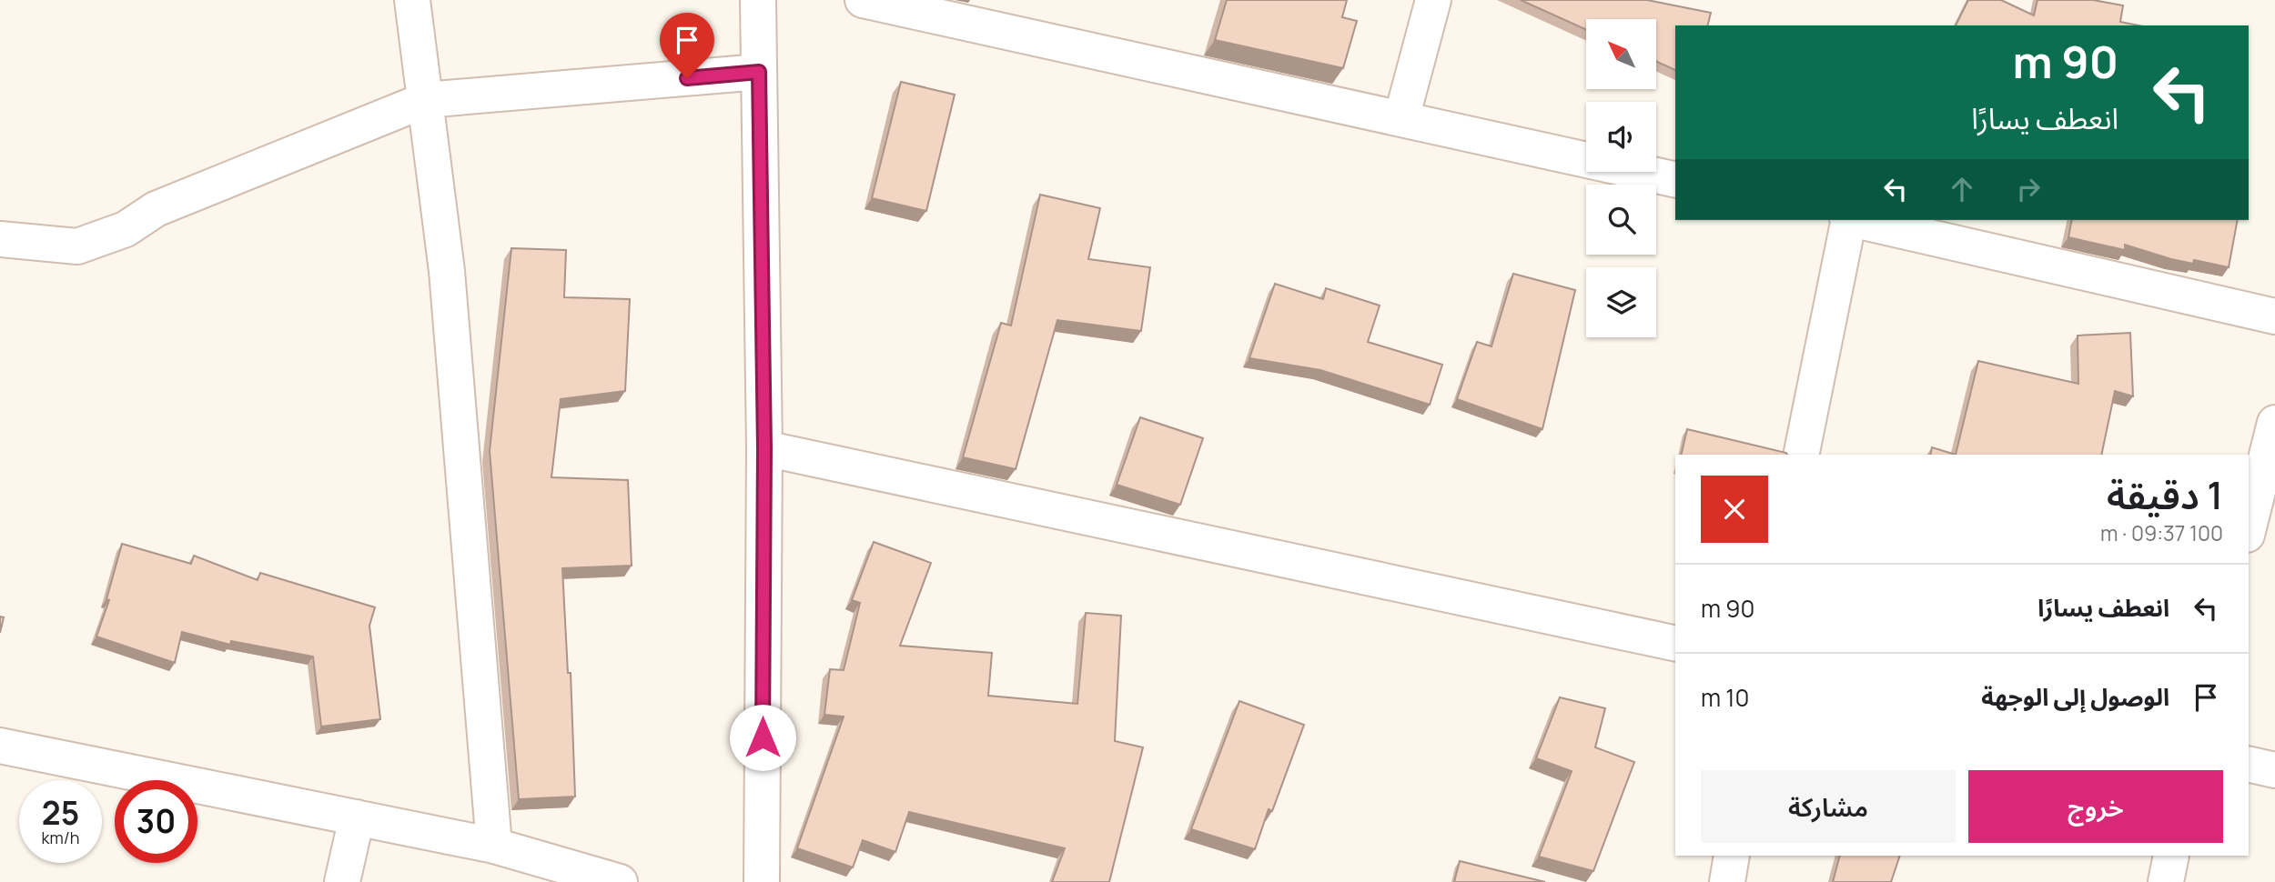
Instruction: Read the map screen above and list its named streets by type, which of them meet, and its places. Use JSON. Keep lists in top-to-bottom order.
{
  "north": "top left",
  "page": {
    "turn": ["90 m", "انعطف يسارًا"],
    "heading": ["1 دقيقة", "100 m · 09:37"],
    "list": [
      {
        "name": "انعطف يسارًا",
        "value": "90 m"
      },
      {
        "name": "الوصول إلى الوجهة",
        "value": "10 m"
      }
    ],
    "buttons": ["خروج", "مشاركة"],
    "speed": "25 km/h",
    "limit": "30"
  }
}
